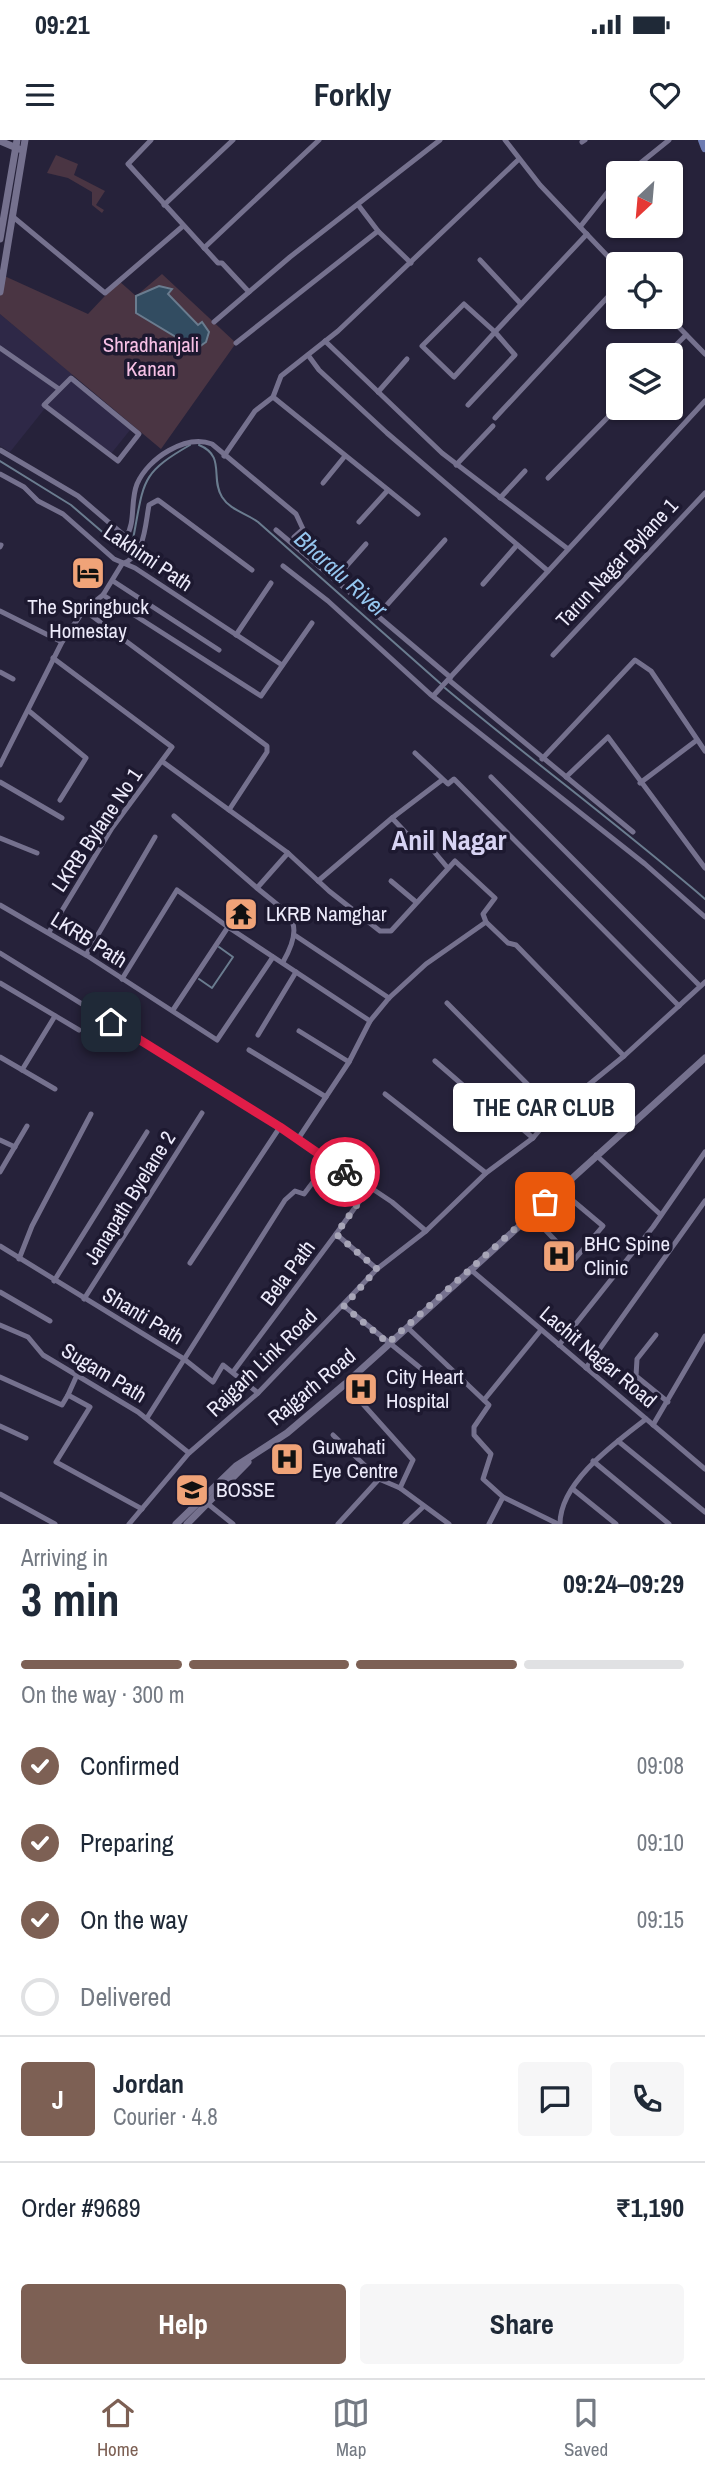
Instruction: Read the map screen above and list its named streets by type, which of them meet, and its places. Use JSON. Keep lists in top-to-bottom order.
{
  "streets": {
    "main road": ["Rajgarh Road"],
    "street": [
      "Lakhimi Path",
      "Tarun Nagar Bylane 1",
      "LKRB Bylane No 1",
      "LKRB Path",
      "Janapath Byelane 2",
      "Bela Path",
      "Shanti Path",
      "Lachit Nagar Road",
      "Rajgarh Link Road",
      "Sugam Path"
    ]
  },
  "crossings": [
    ["LKRB Bylane No 1", "LKRB Path"],
    ["Janapath Byelane 2", "Shanti Path"],
    ["Bela Path", "Shanti Path"],
    ["Bela Path", "Rajgarh Link Road"],
    ["Lachit Nagar Road", "Rajgarh Road"],
    ["Rajgarh Link Road", "Sugam Path"]
  ],
  "districts": ["Anil Nagar"],
  "water": ["Bharalu River"],
  "parks": ["Shradhanjali Kanan"],
  "places": {
    "hotel": ["The Springbuck Homestay"],
    "temple": ["LKRB Namghar"],
    "other": ["THE CAR CLUB"],
    "hospital": ["BHC Spine Clinic", "City Heart Hospital", "Guwahati Eye Centre"],
    "school or university": ["BOSSE"]
  },
  "north": "bottom left",
  "page": {
    "status": "09:21",
    "header": "Forkly",
    "bubble": "THE CAR CLUB",
    "heading": ["3 min", "Arriving in", "09:24–09:29"],
    "panel": [
      "Jordan",
      "Courier · 4.8",
      "Order #9689",
      "₹1,190"
    ],
    "bar": "On the way · 300 m",
    "list": [
      ["Confirmed", "09:08"],
      ["Preparing", "09:10"],
      ["On the way", "09:15"],
      "Delivered"
    ],
    "round": "J",
    "buttons": ["Help", "Share"],
    "tabs": ["Home", "Map", "Saved"]
  }
}
